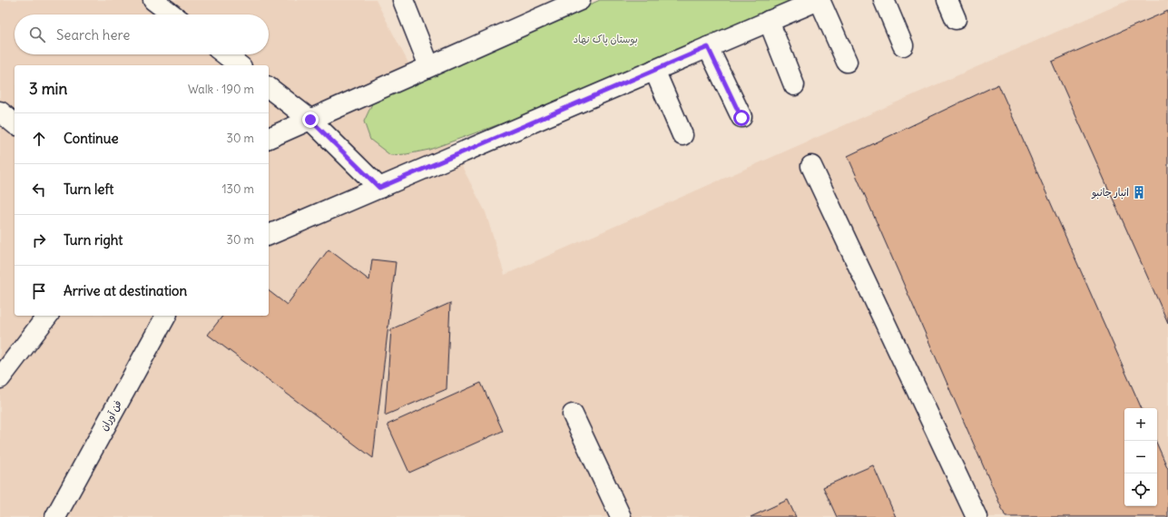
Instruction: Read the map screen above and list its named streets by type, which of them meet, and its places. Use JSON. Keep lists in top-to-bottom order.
{
  "streets": {
    "street": ["فن آوران"]
  },
  "parks": ["بوستان پاک نهاد"],
  "places": {
    "building": ["انبار جانبو"]
  },
  "page": {
    "search": "Search here",
    "heading": ["3 min", "Walk · 190 m"],
    "list": [
      ["Continue", "30 m"],
      ["Turn left", "130 m"],
      ["Turn right", "30 m"],
      "Arrive at destination"
    ],
    "map_buttons": ["+", "−"]
  }
}
